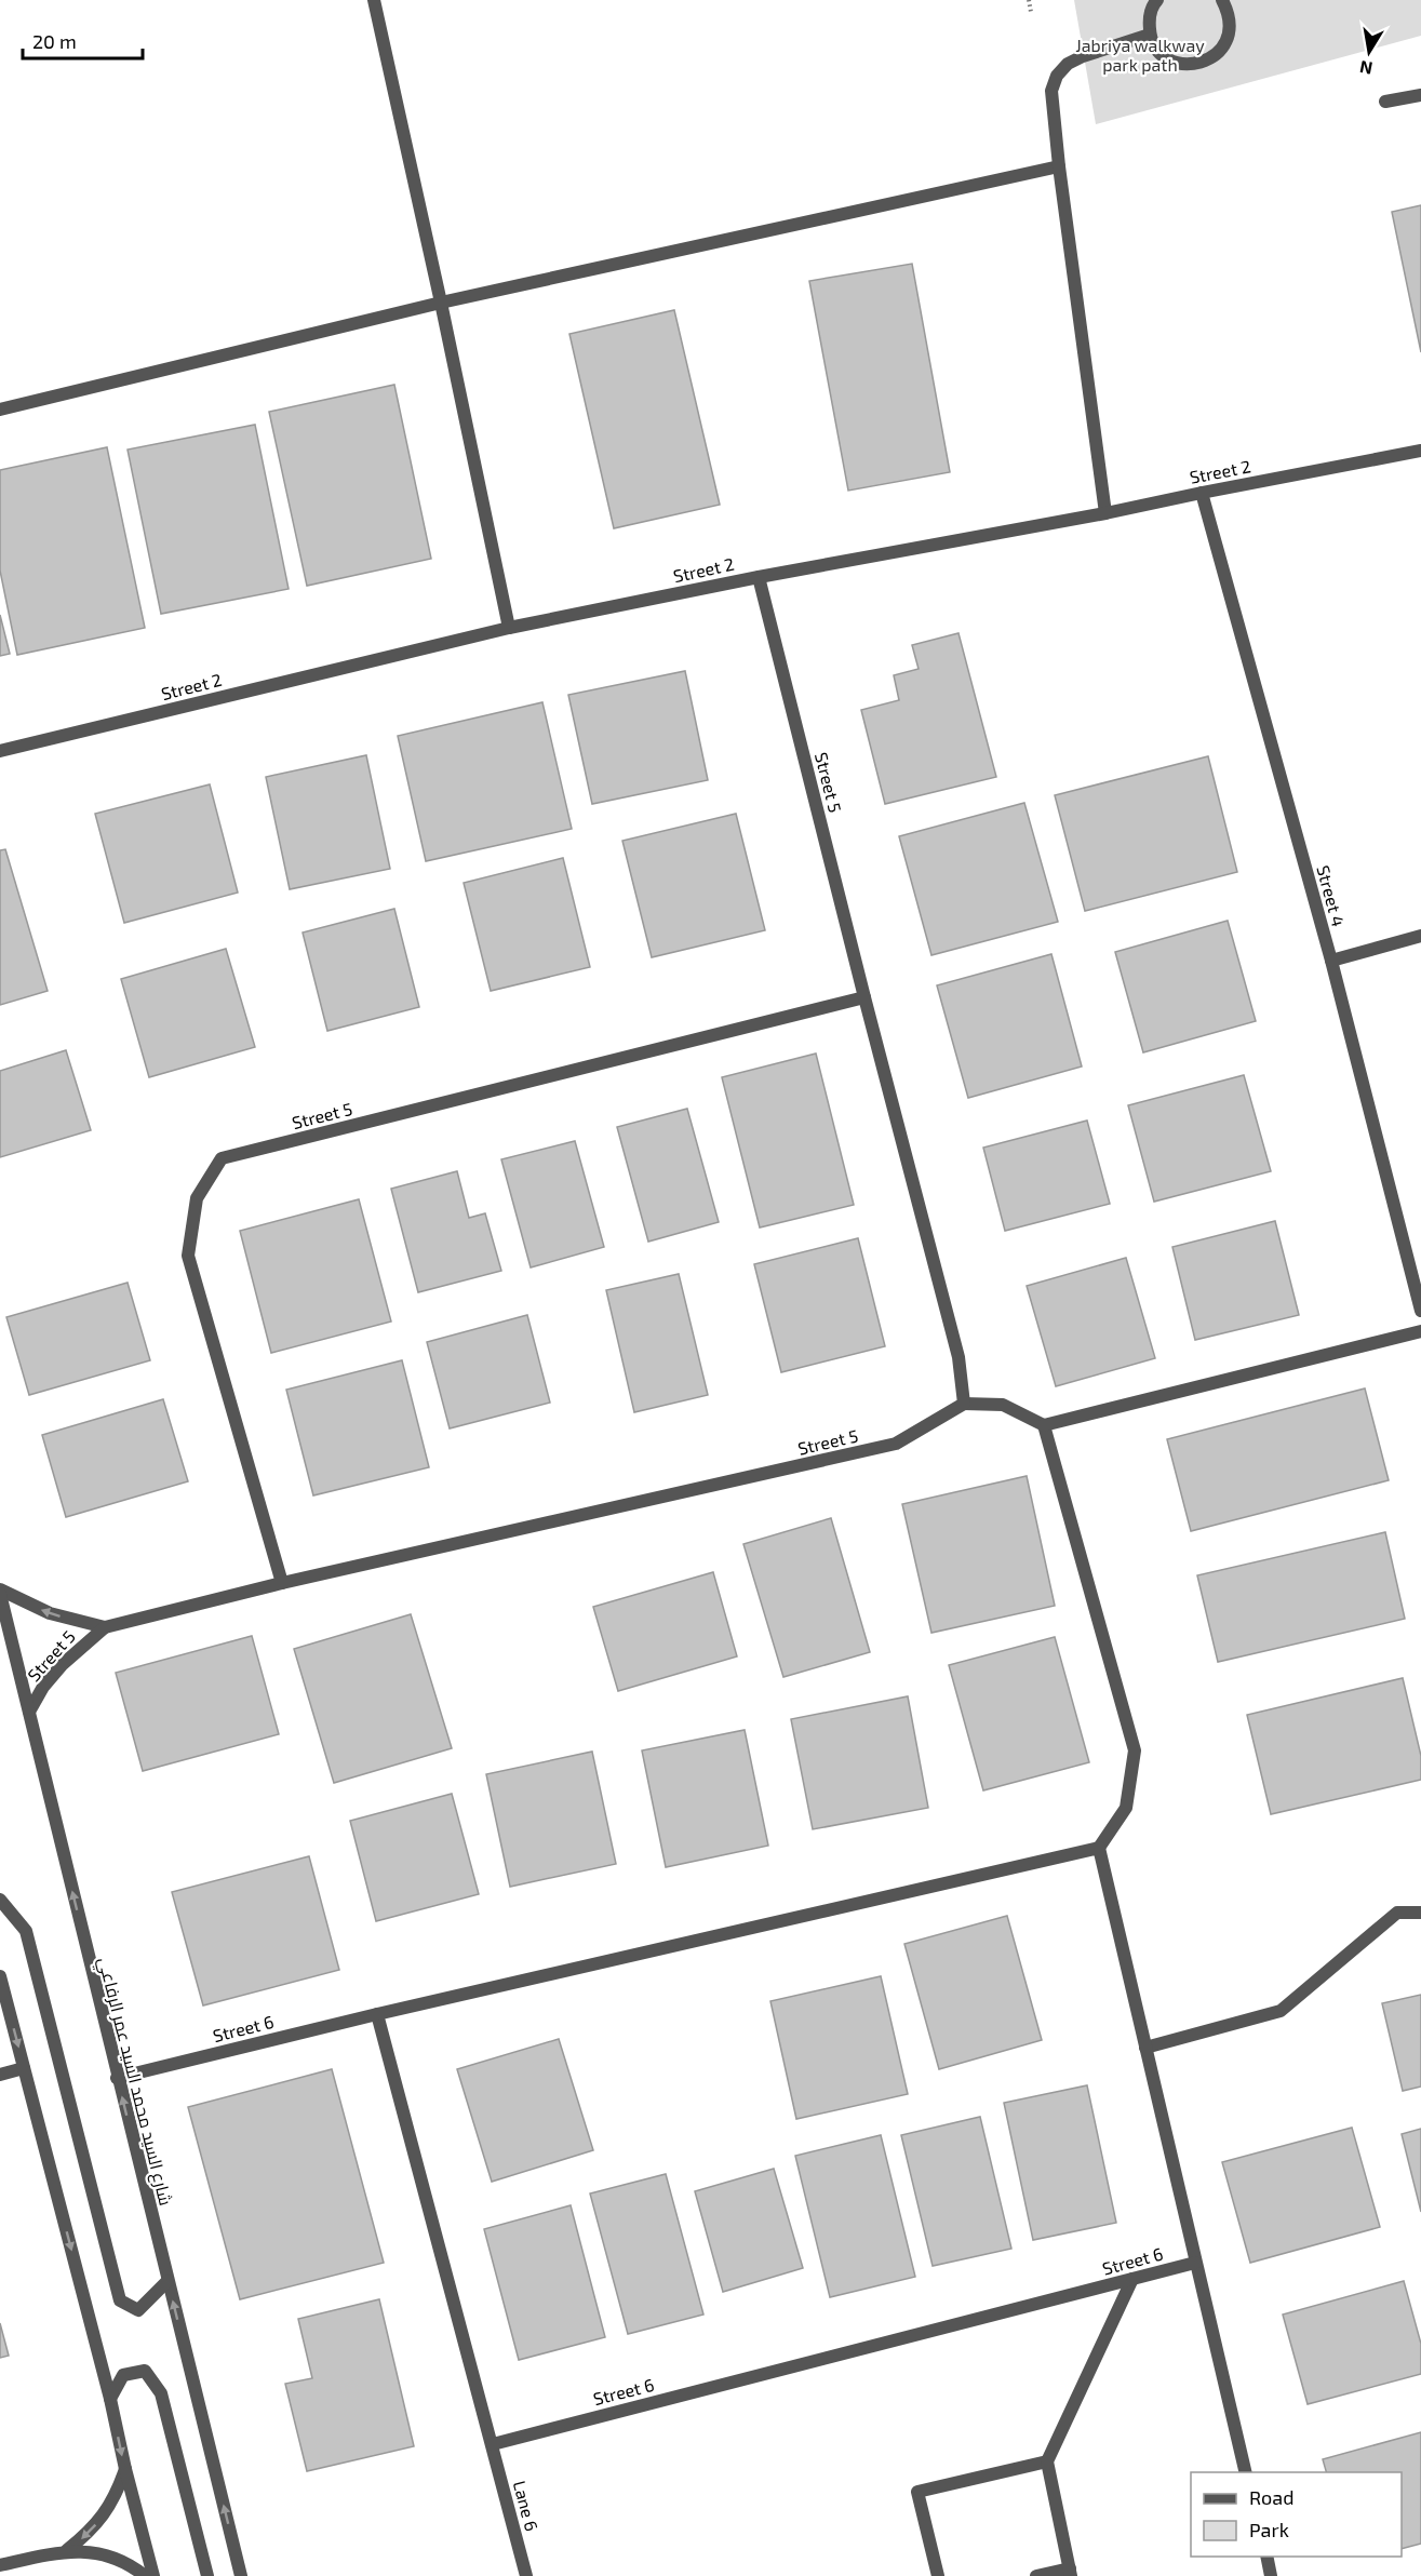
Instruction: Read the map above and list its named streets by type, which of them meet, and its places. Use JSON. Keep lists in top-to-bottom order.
{
  "streets": {
    "street": [
      "Street 2",
      "Street 5",
      "Street 4",
      "Street 6",
      "شارع السيد محمد السيد عمر الرفاعي",
      "Lane 6"
    ]
  },
  "crossings": [
    ["Street 2", "Street 5"],
    ["Street 2", "Street 4"],
    ["Street 5", "شارع السيد محمد السيد عمر الرفاعي"],
    ["Street 6", "شارع السيد محمد السيد عمر الرفاعي"],
    ["Street 6", "Lane 6"]
  ],
  "parks": ["Jabriya walkway park path"],
  "legend": ["Road", "Park"],
  "scale_bar": "20 m",
  "north": "bottom"
}
